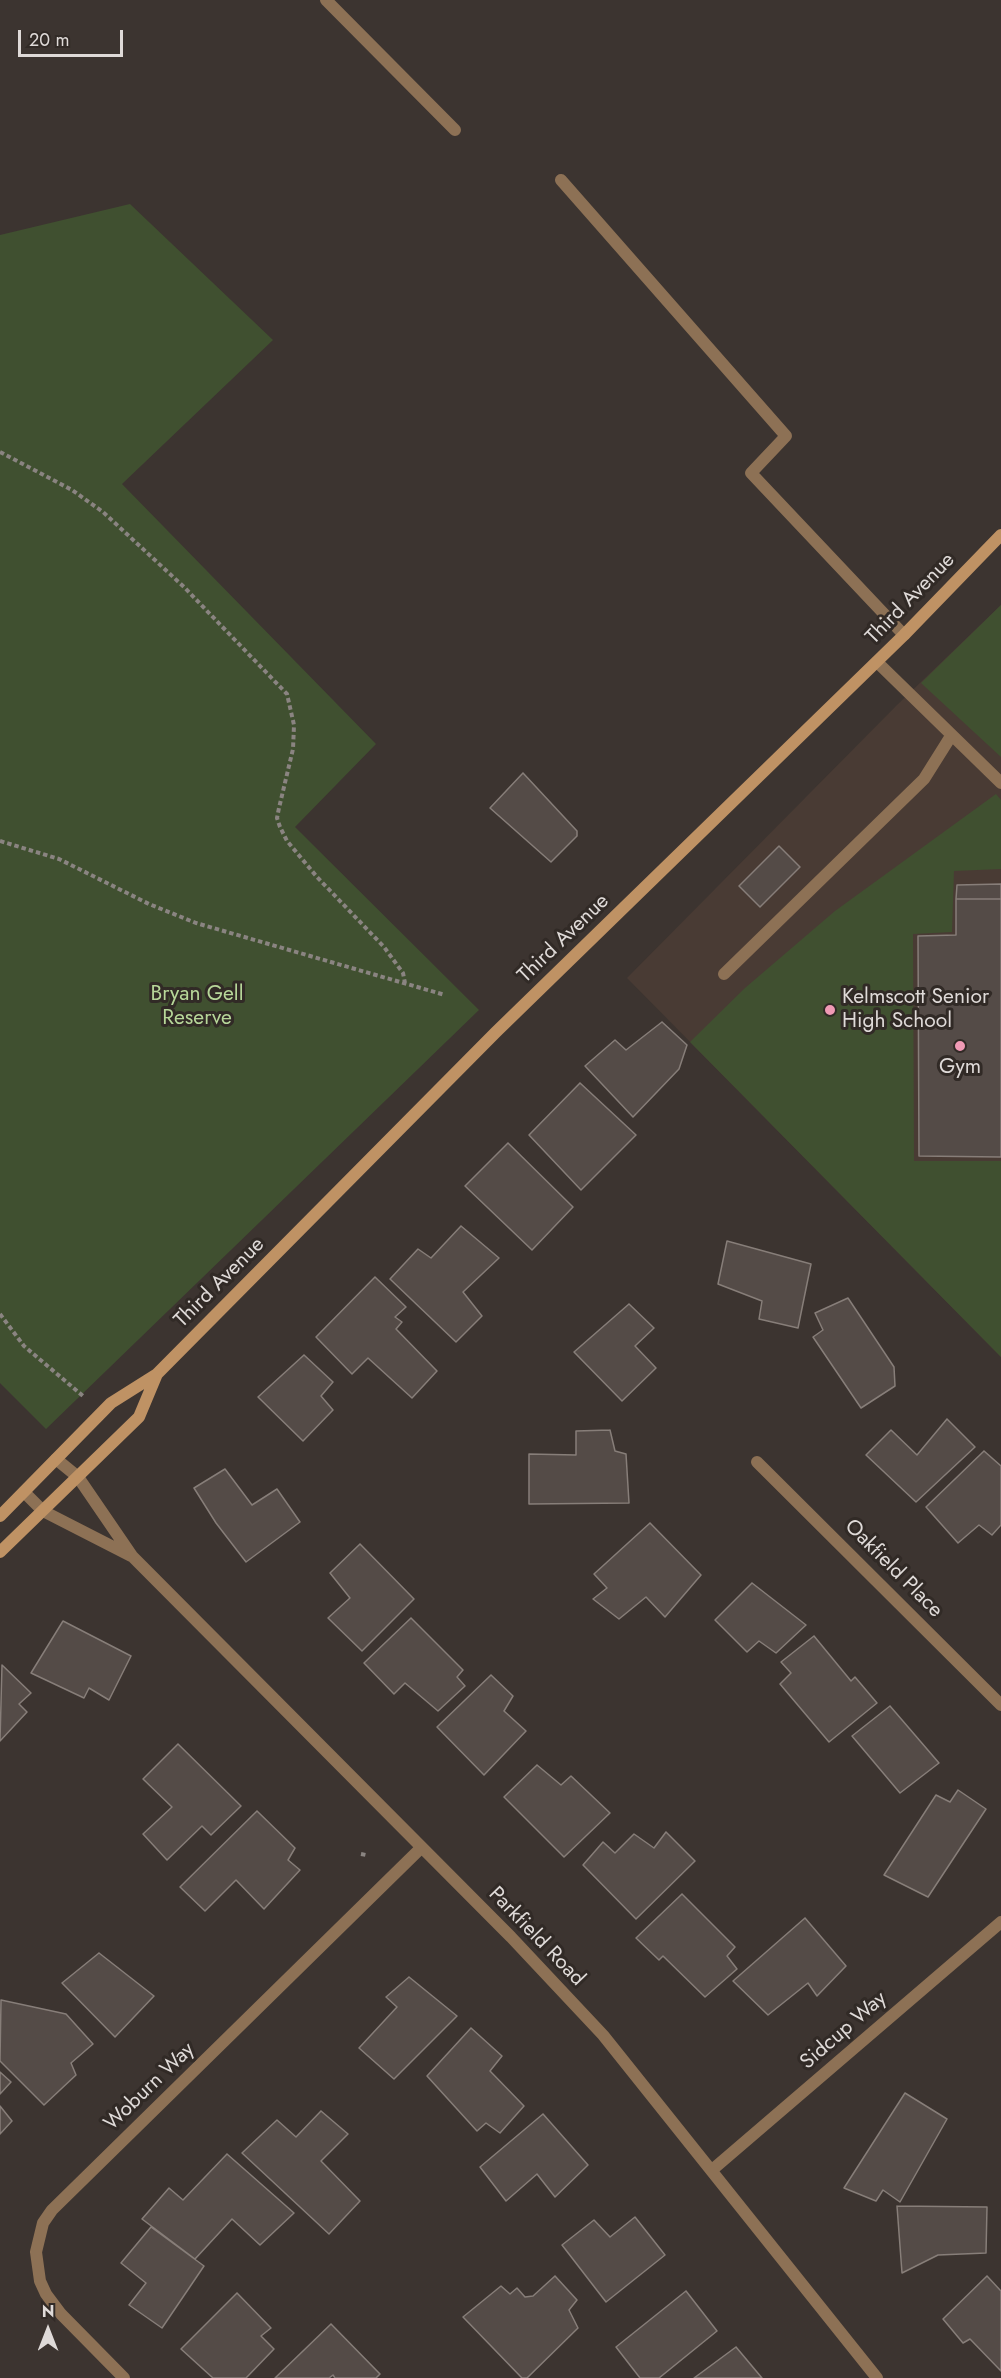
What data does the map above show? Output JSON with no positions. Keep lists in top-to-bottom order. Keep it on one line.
{"streets":{"main road":["Third Avenue"],"street":["Oakfield Place","Parkfield Road","Sidcup Way","Woburn Way"]},"crossings":[["Third Avenue","Parkfield Road"],["Parkfield Road","Sidcup Way"],["Parkfield Road","Woburn Way"]],"parks":["Bryan Gell Reserve"],"places":["Kelmscott Senior High School","Gym"],"scale_bar":"20 m","north":"top"}
